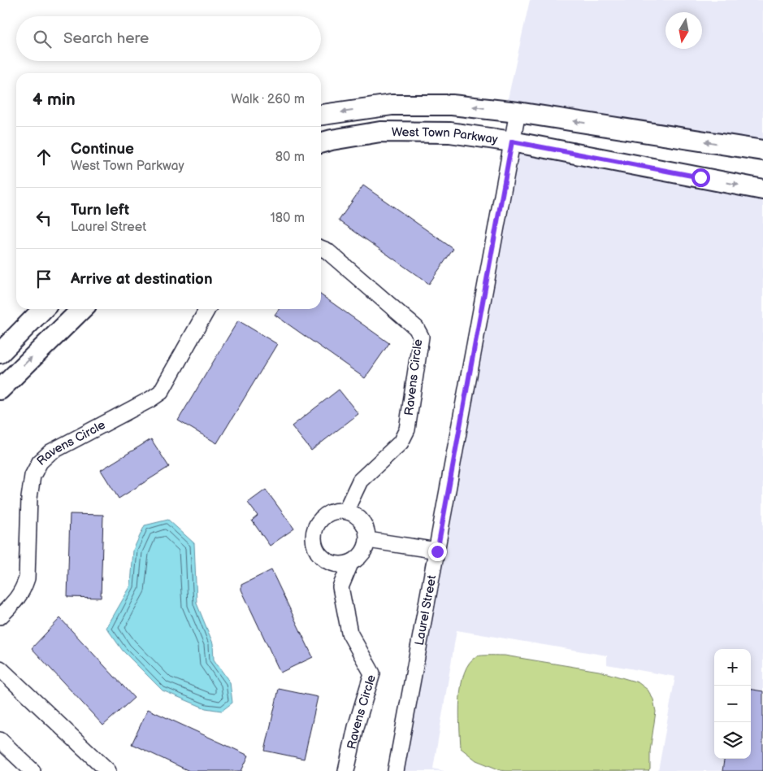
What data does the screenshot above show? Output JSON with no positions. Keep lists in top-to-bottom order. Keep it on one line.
{"streets":{"main road":["West Town Parkway"],"street":["Ravens Circle","Laurel Street"]},"crossings":[["West Town Parkway","Laurel Street"]],"north":"bottom","page":{"search":"Search here","heading":["4 min","Walk · 260 m"],"list":[["Continue","West Town Parkway","80 m"],["Turn left","Laurel Street","180 m"],"Arrive at destination"],"map_buttons":["+","−"]}}
